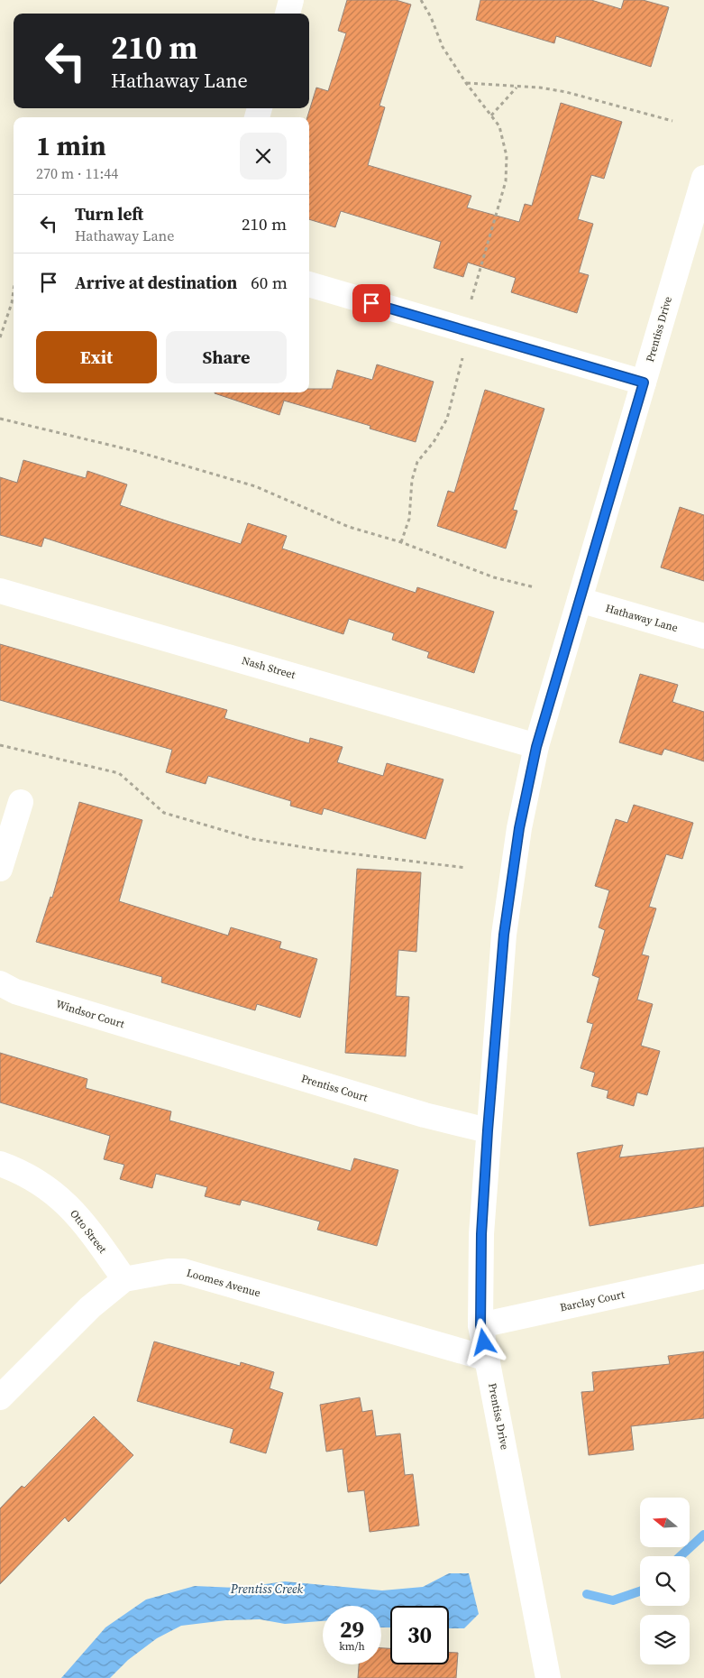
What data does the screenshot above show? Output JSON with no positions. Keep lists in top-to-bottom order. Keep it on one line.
{"streets":{"street":["Prentiss Drive","Hathaway Lane","Nash Street","Windsor Court","Prentiss Court","Otto Street","Loomes Avenue","Barclay Court"]},"crossings":[["Prentiss Drive","Hathaway Lane"],["Prentiss Drive","Nash Street"],["Prentiss Drive","Prentiss Court"],["Prentiss Drive","Loomes Avenue"],["Prentiss Drive","Barclay Court"],["Windsor Court","Prentiss Court"],["Otto Street","Loomes Avenue"]],"water":["Prentiss Creek"],"north":"left","page":{"turn":["210 m","Hathaway Lane"],"heading":["1 min","270 m · 11:44"],"list":[{"name":"Turn left","note":"Hathaway Lane","value":"210 m"},{"name":"Arrive at destination","value":"60 m"}],"buttons":["Exit","Share"],"speed":"29 km/h","limit":"30"}}
